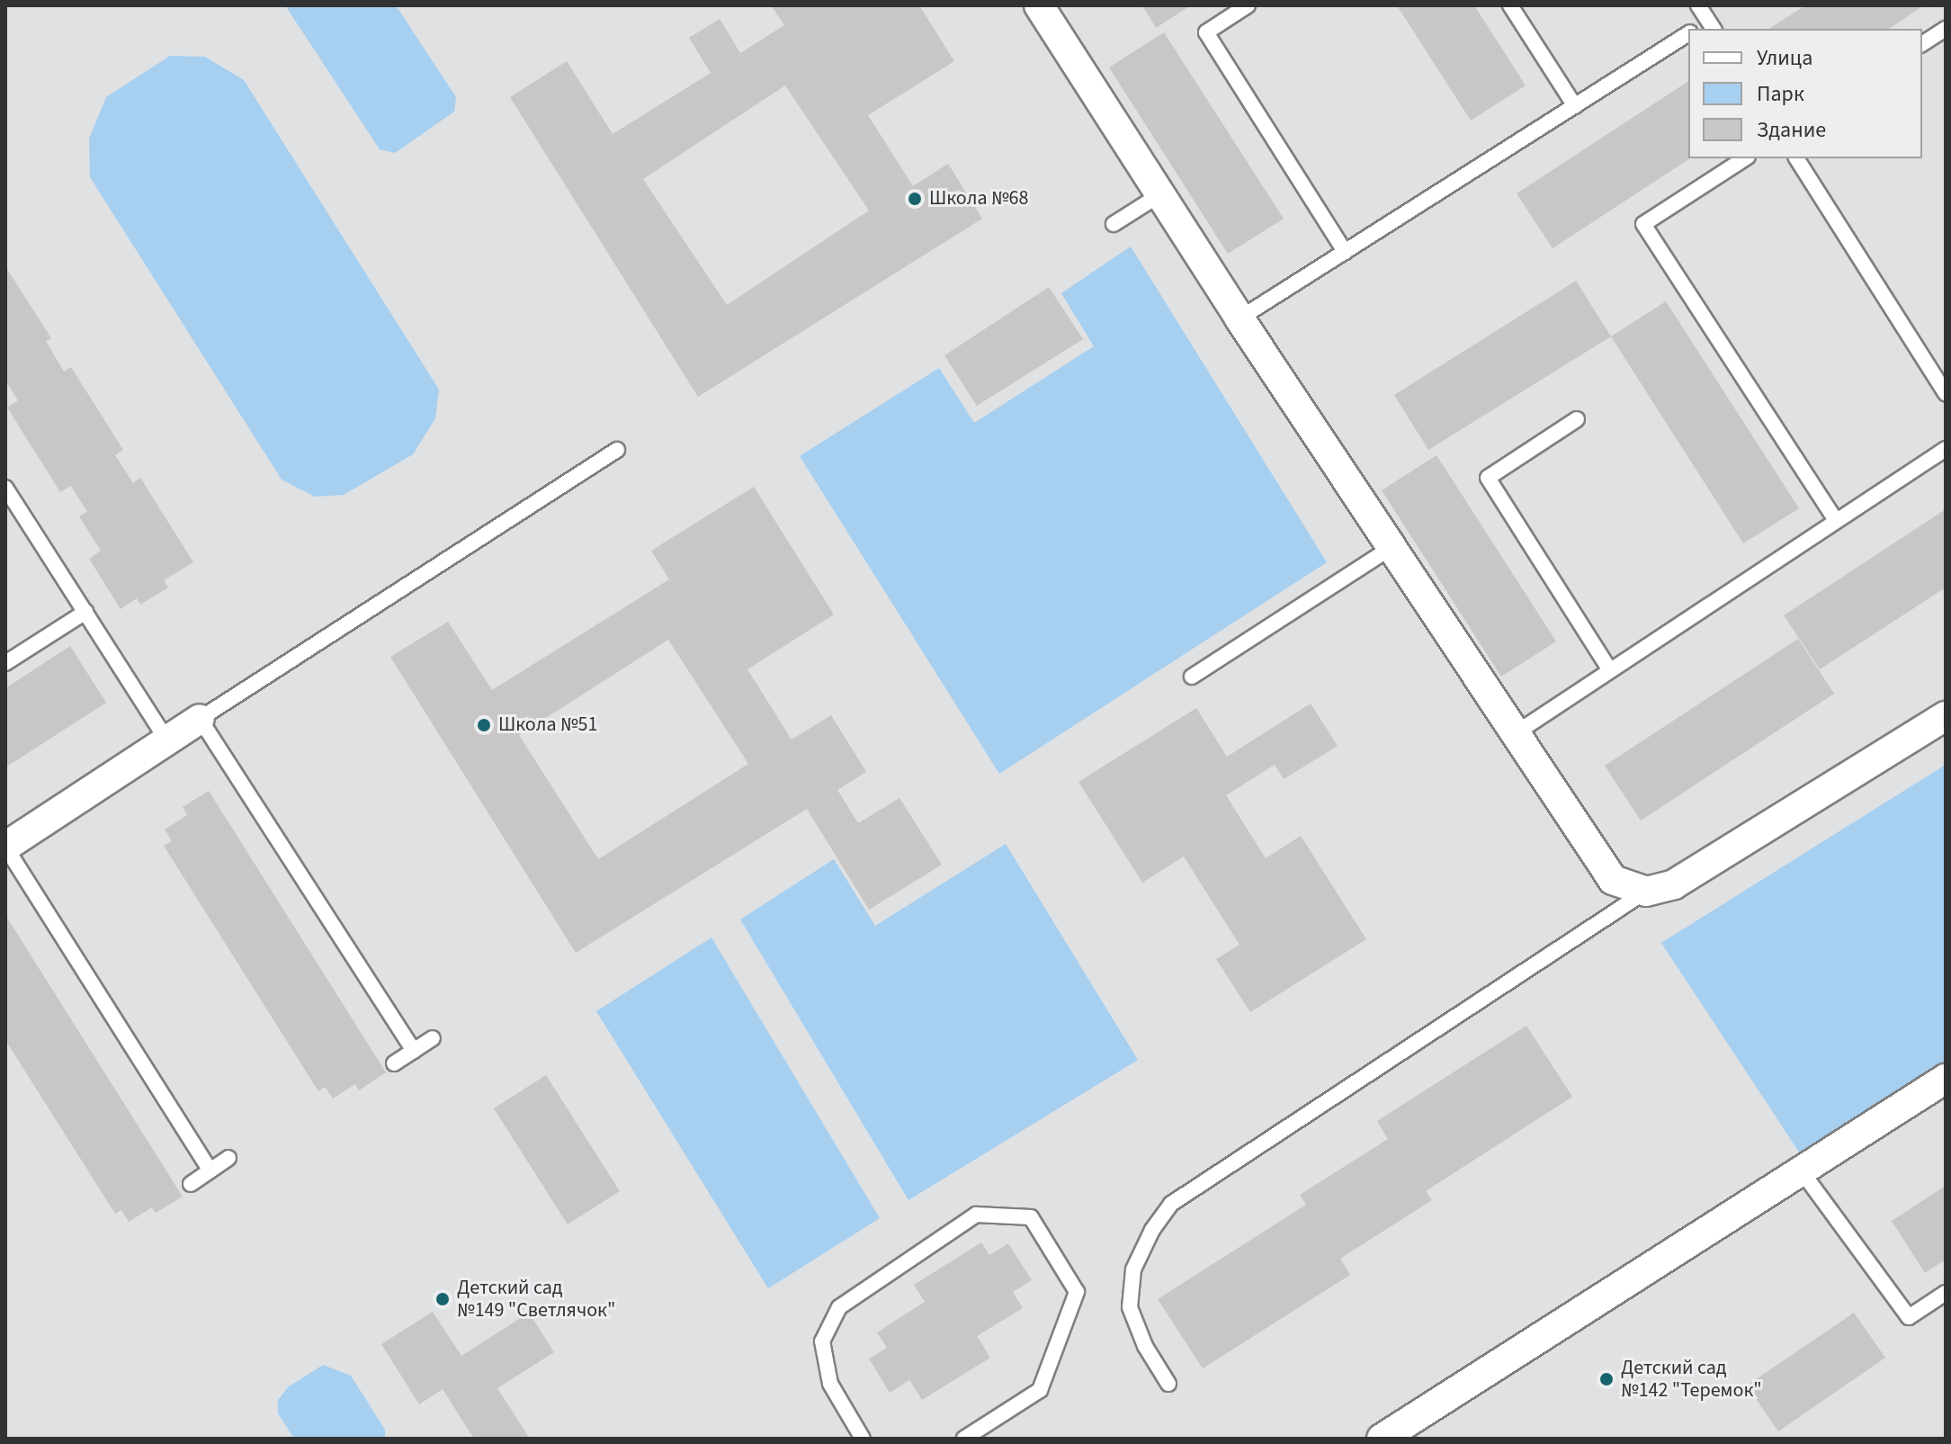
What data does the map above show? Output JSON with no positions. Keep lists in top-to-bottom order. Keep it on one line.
{"places":["Школа №68","Школа №51","Детский сад №149 \"Светлячок\"","Детский сад №142 \"Теремок\""],"legend":["Улица","Парк","Здание"]}
